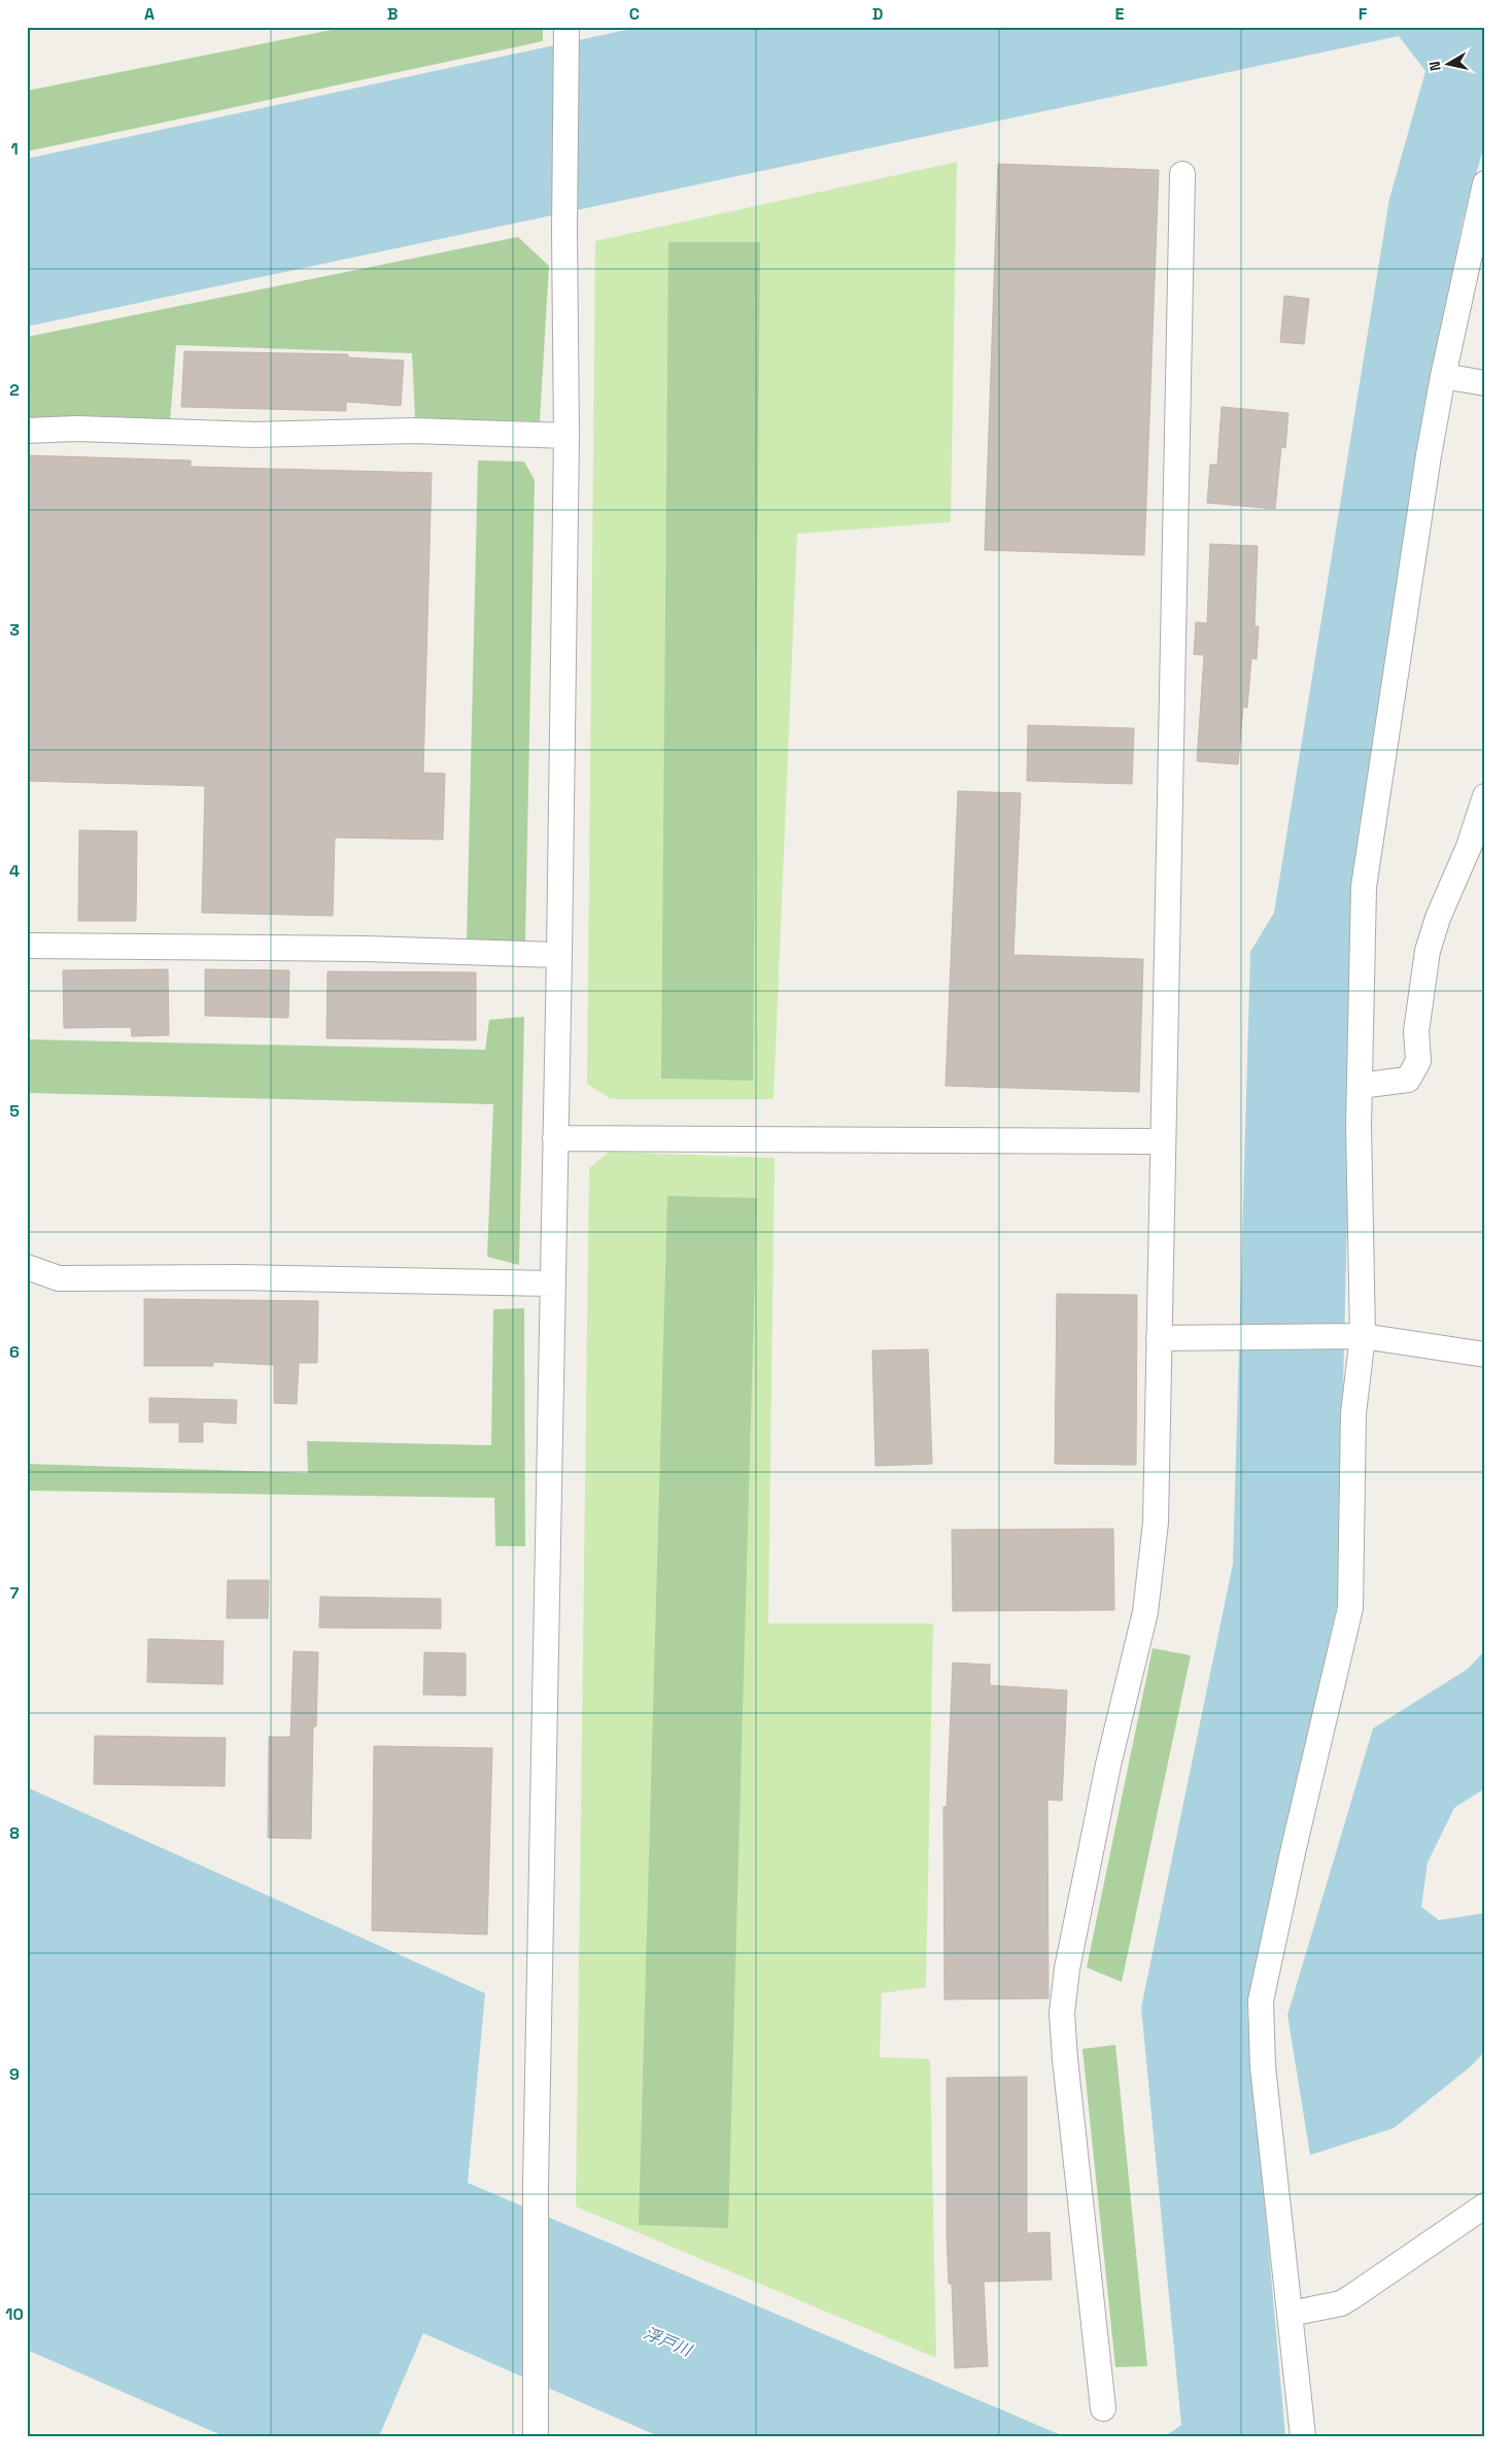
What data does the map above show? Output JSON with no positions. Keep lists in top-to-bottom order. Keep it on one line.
{"water":["浮戸川"],"north":"left","grid":{"columns":["A","B","C","D","E","F"],"rows":["1","2","3","4","5","6","7","8","9","10"]}}
